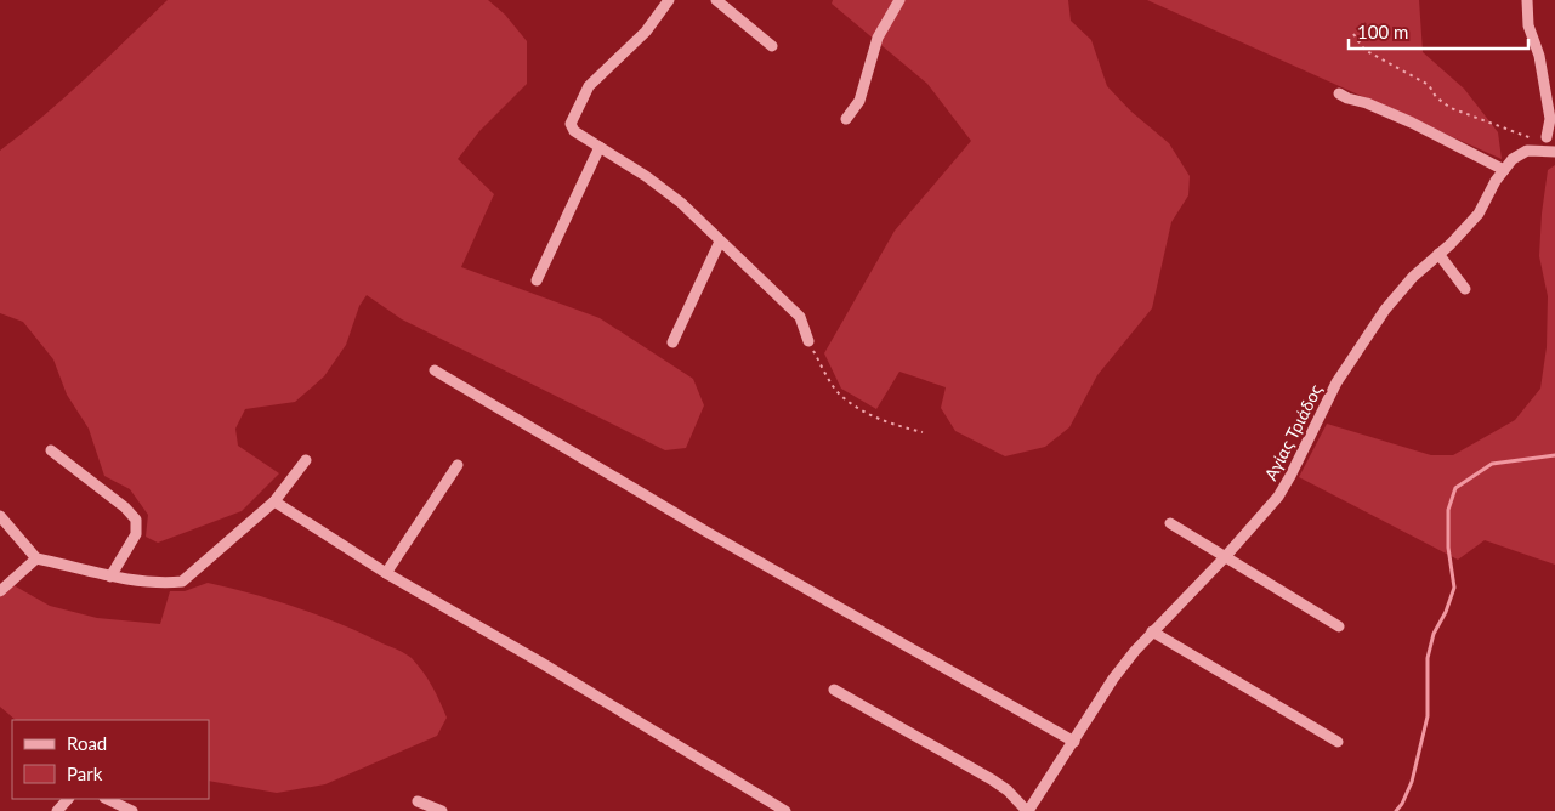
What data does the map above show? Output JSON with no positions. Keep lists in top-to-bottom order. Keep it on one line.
{"streets":{"street":["Αγίας Τριάδος"]},"legend":["Road","Park"],"scale_bar":"100 m"}
